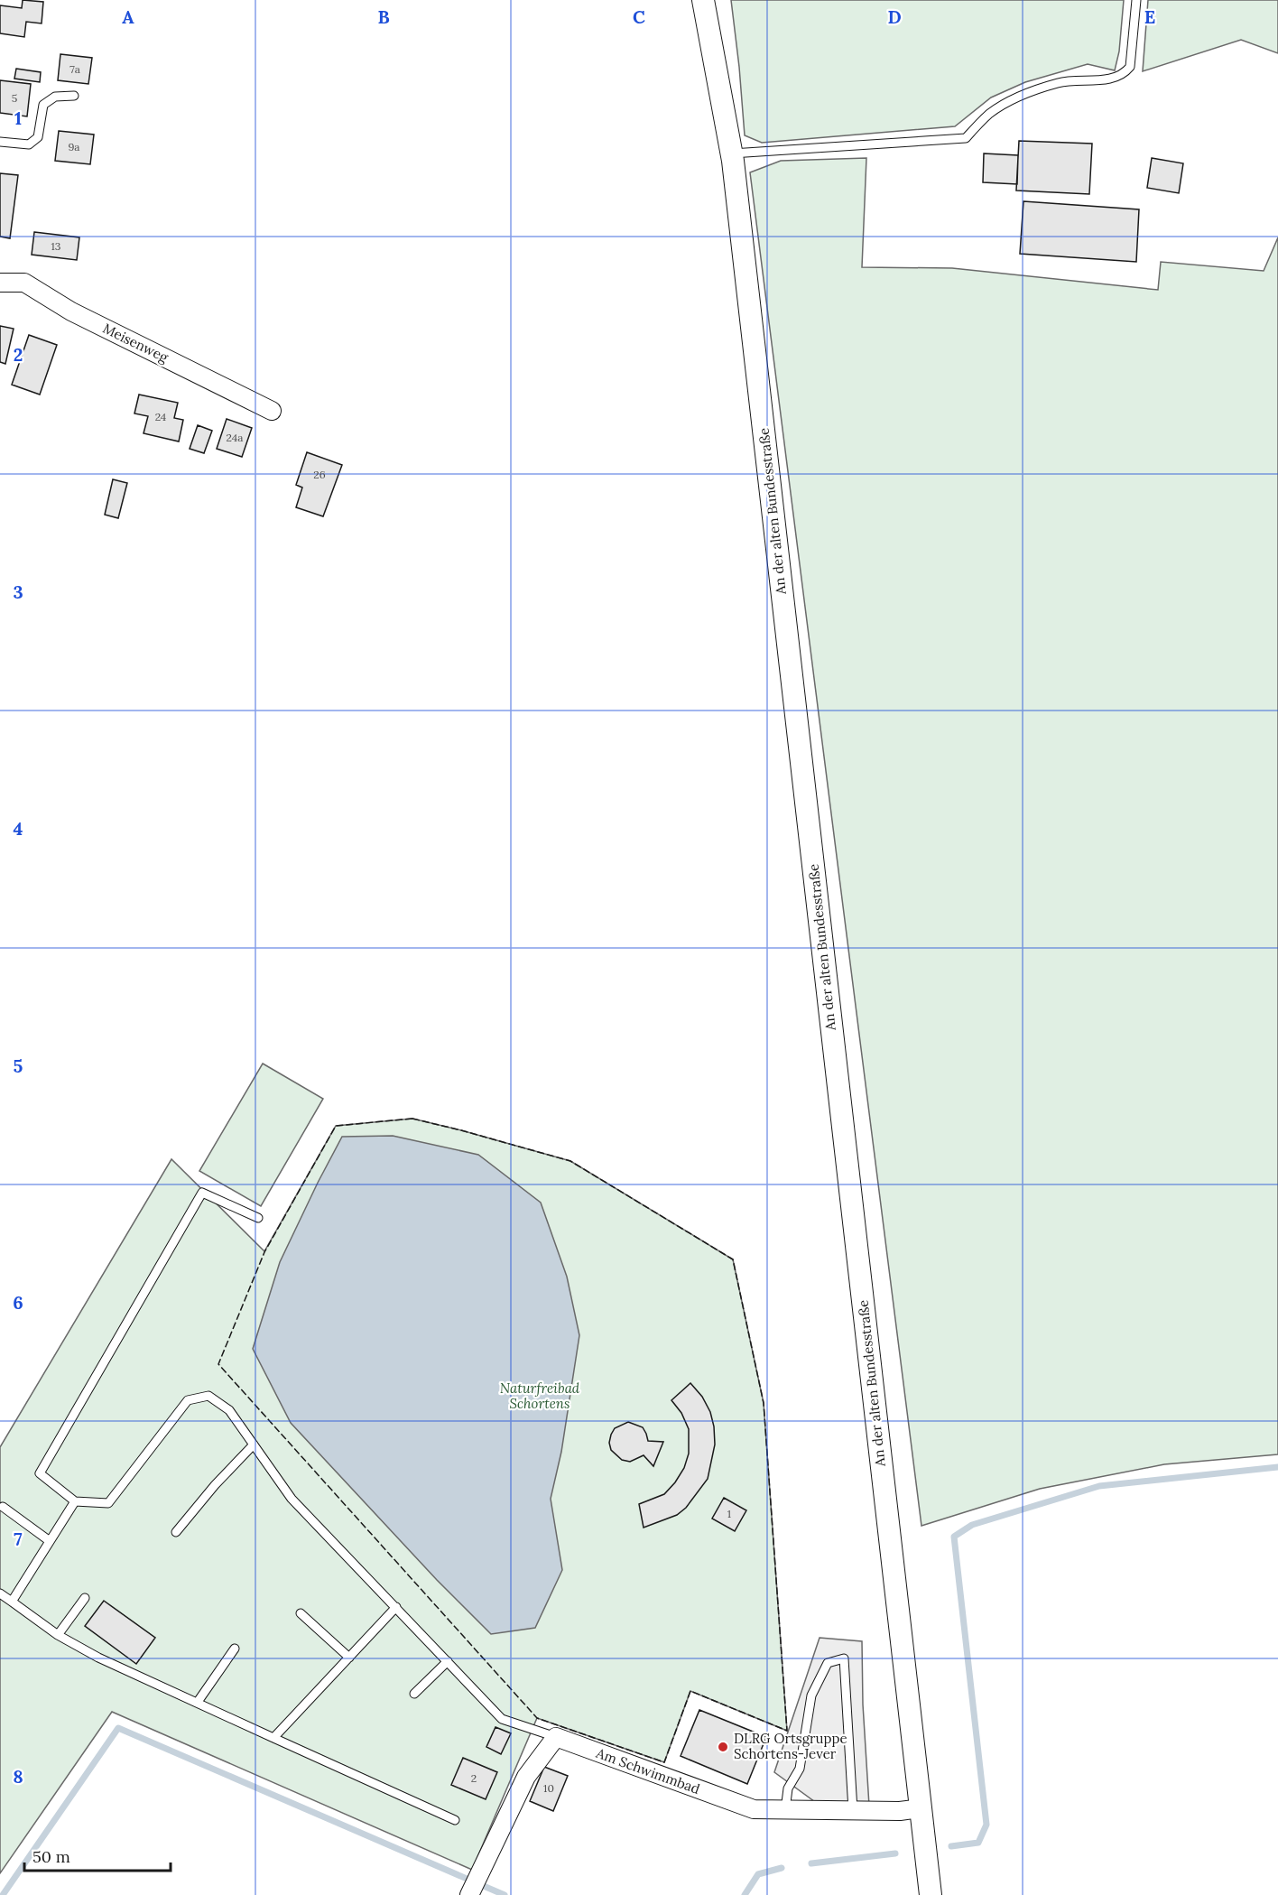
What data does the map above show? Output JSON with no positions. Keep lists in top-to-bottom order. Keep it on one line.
{"streets":{"street":["Meisenweg","An der alten Bundesstraße","Am Schwimmbad"]},"crossings":[["An der alten Bundesstraße","Am Schwimmbad"]],"parks":["Naturfreibad Schortens"],"places":["DLRG Ortsgruppe Schortens-Jever"],"house_numbers":["7a","5","9a","13","24","24a","26","1","2","10"],"scale_bar":"50 m","grid":{"columns":["A","B","C","D","E"],"rows":["1","2","3","4","5","6","7","8"]}}
